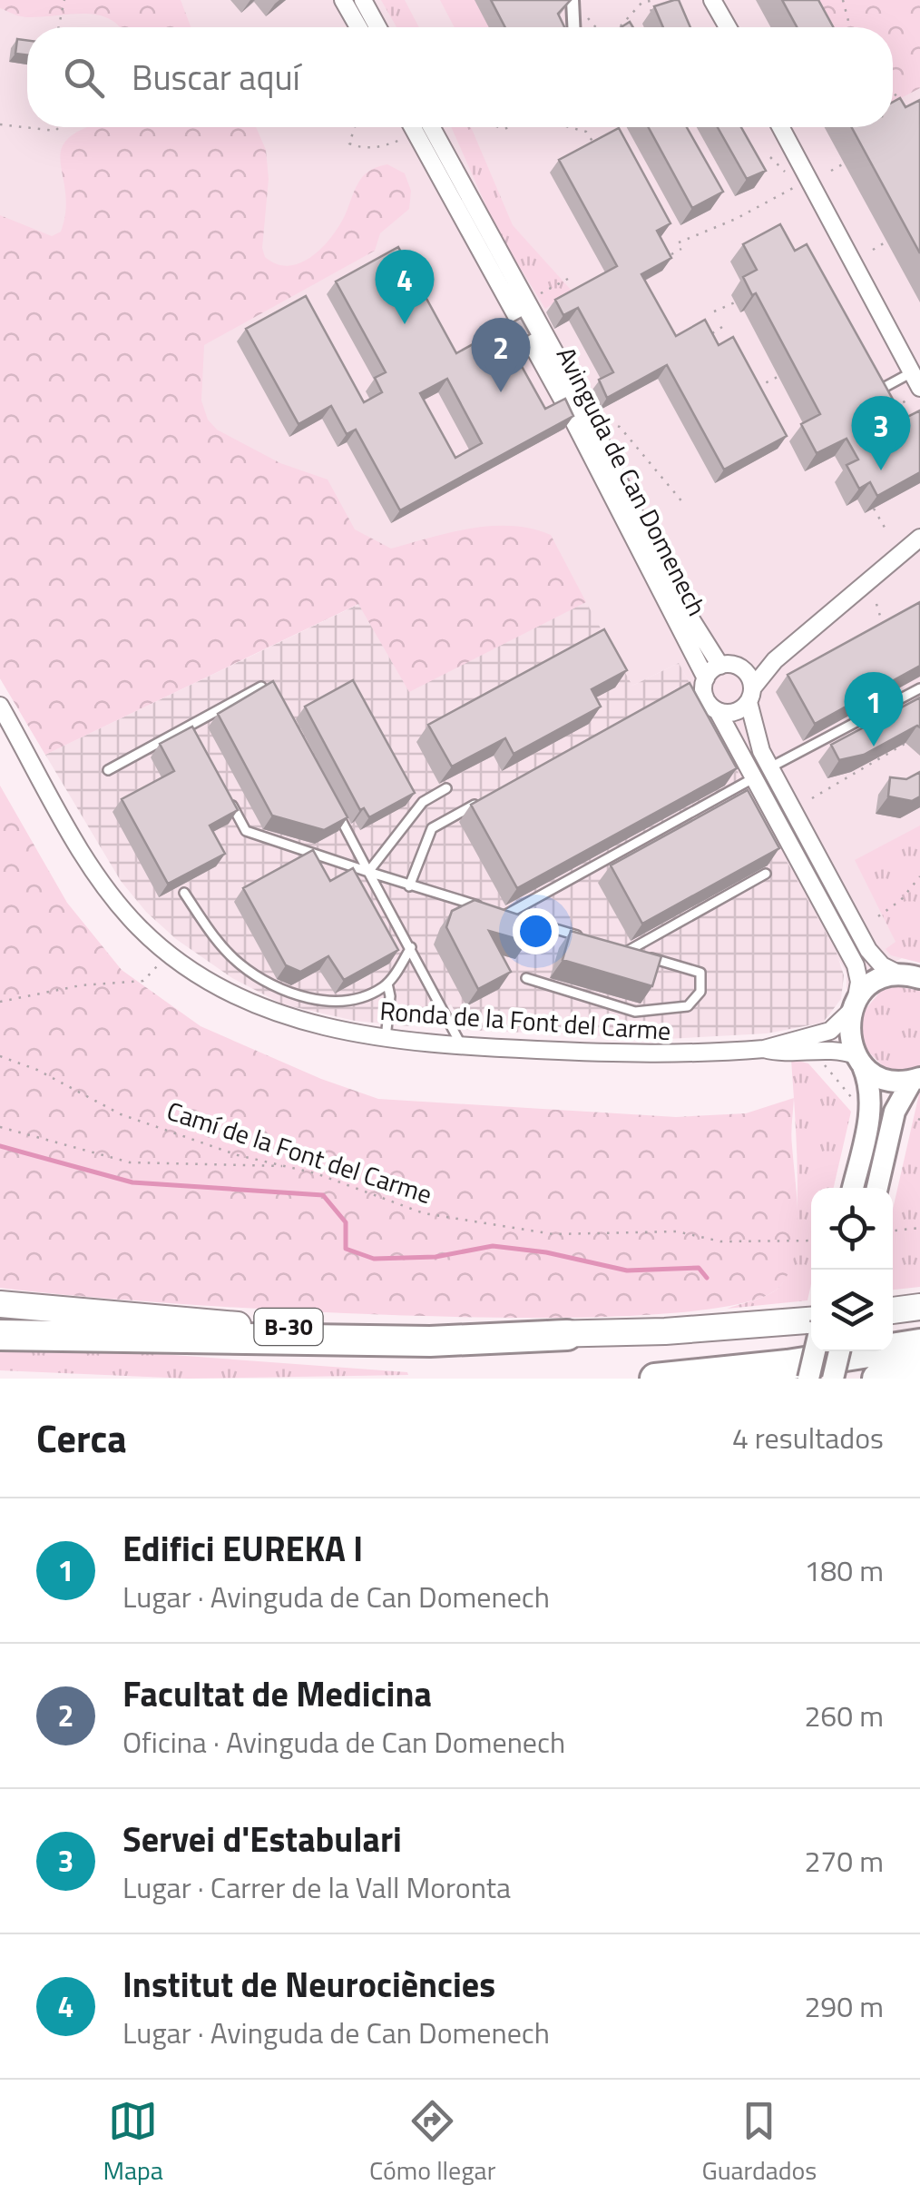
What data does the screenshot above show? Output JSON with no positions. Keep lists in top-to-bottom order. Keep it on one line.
{"streets":{"highway":["B-30"],"street":["Avinguda de Can Domenech","Ronda de la Font del Carme"],"path":["Camí de la Font del Carme"]},"page":{"search":"Buscar aquí","pins":["4","2","3","1"],"heading":["Cerca","4 resultados"],"list":[{"mark":"1","name":"Edifici EUREKA I","note":"Lugar · Avinguda de Can Domenech","value":"180 m"},{"mark":"2","name":"Facultat de Medicina","note":"Oficina · Avinguda de Can Domenech","value":"260 m"},{"mark":"3","name":"Servei d'Estabulari","note":"Lugar · Carrer de la Vall Moronta","value":"270 m"},{"mark":"4","name":"Institut de Neurociències","note":"Lugar · Avinguda de Can Domenech","value":"290 m"}],"nav":["Mapa","Cómo llegar","Guardados"]}}
